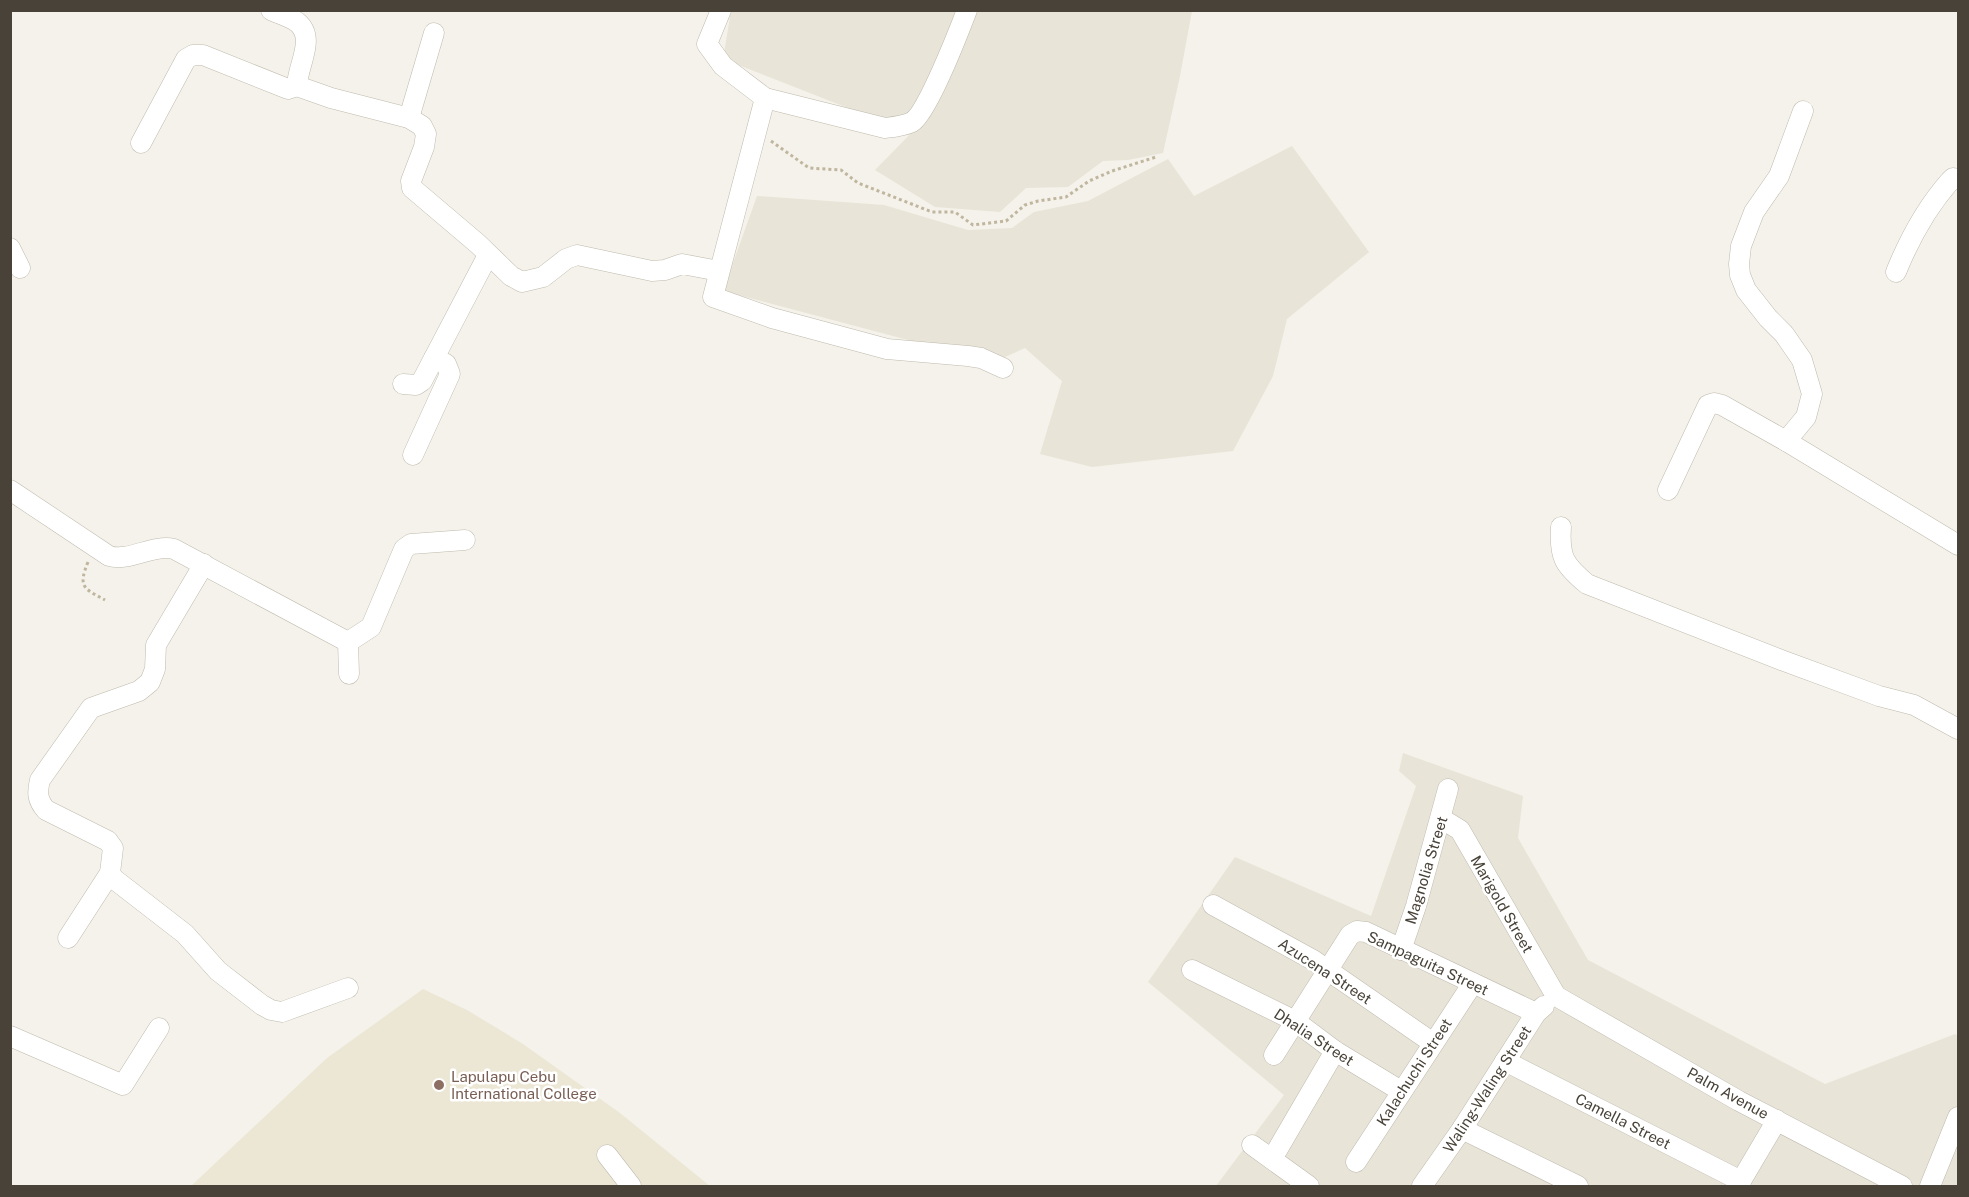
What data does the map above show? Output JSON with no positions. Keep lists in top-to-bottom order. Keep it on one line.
{"streets":{"street":["Magnolia Street","Marigold Street","Sampaguita Street","Azucena Street","Dhalia Street","Kalachuchi Street","Waling-Waling Street","Palm Avenue","Camella Street"]},"crossings":[["Magnolia Street","Marigold Street"],["Magnolia Street","Sampaguita Street"],["Marigold Street","Waling-Waling Street"],["Marigold Street","Palm Avenue"],["Sampaguita Street","Azucena Street"],["Sampaguita Street","Dhalia Street"],["Sampaguita Street","Kalachuchi Street"],["Sampaguita Street","Waling-Waling Street"],["Azucena Street","Kalachuchi Street"],["Dhalia Street","Kalachuchi Street"],["Waling-Waling Street","Palm Avenue"],["Waling-Waling Street","Camella Street"]],"places":["Lapulapu Cebu International College"]}
